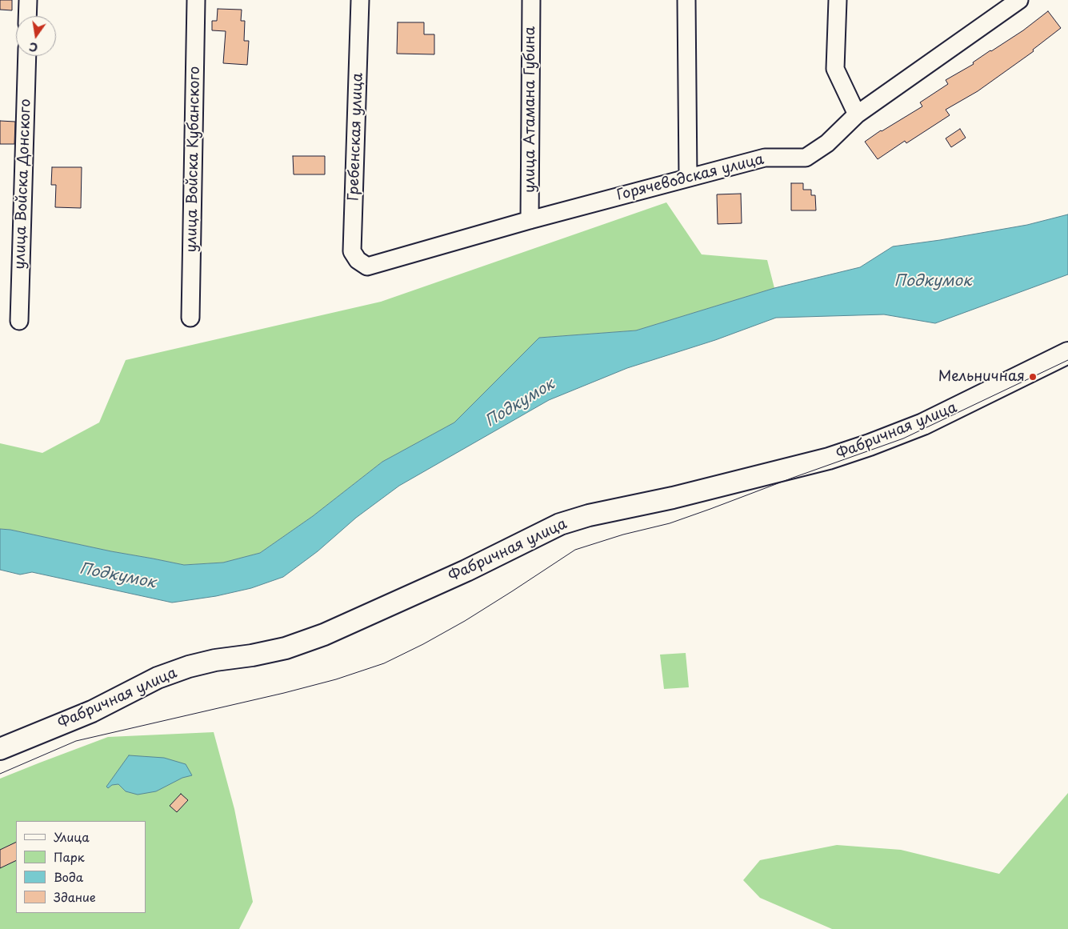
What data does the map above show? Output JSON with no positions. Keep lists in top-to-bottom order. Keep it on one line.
{"streets":{"main road":["Фабричная улица"],"street":["улица Атамана Губина","Гребенская улица","улица Войска Кубанского","Горячеводская улица","улица Войска Донского"]},"crossings":[["улица Атамана Губина","Горячеводская улица"],["Гребенская улица","Горячеводская улица"]],"water":["Подкумок"],"places":["Мельничная"],"legend":["Улица","Парк","Вода","Здание"],"north":"bottom"}
